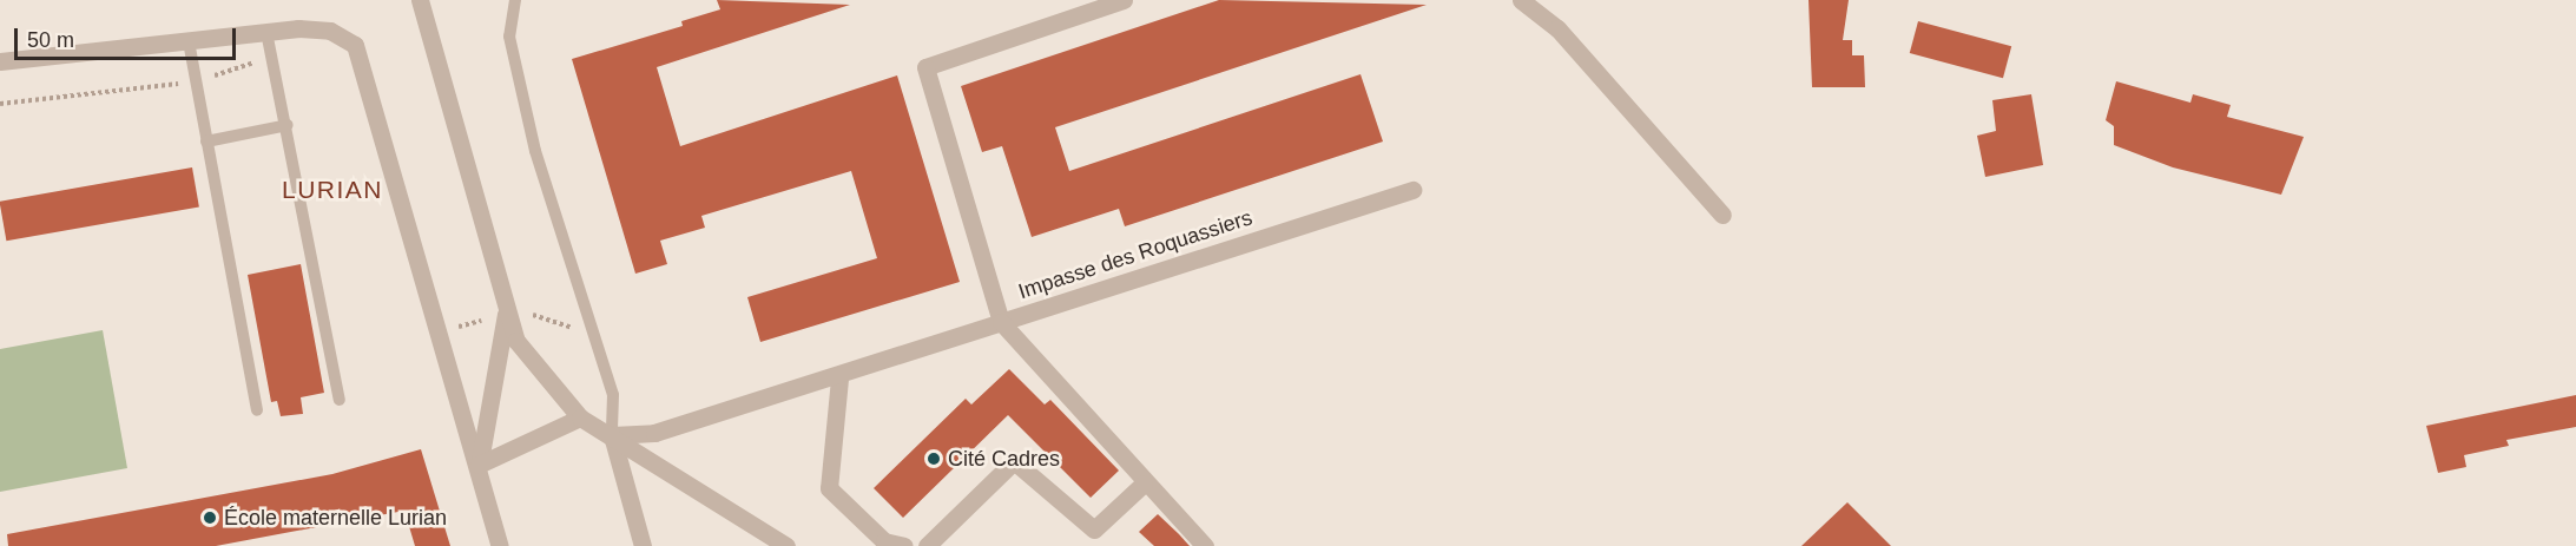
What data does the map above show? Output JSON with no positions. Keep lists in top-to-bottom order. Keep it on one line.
{"streets":{"street":["Impasse des Roquassiers"]},"districts":["LURIAN"],"places":["Cité Cadres","École maternelle Lurian"],"scale_bar":"50 m"}
